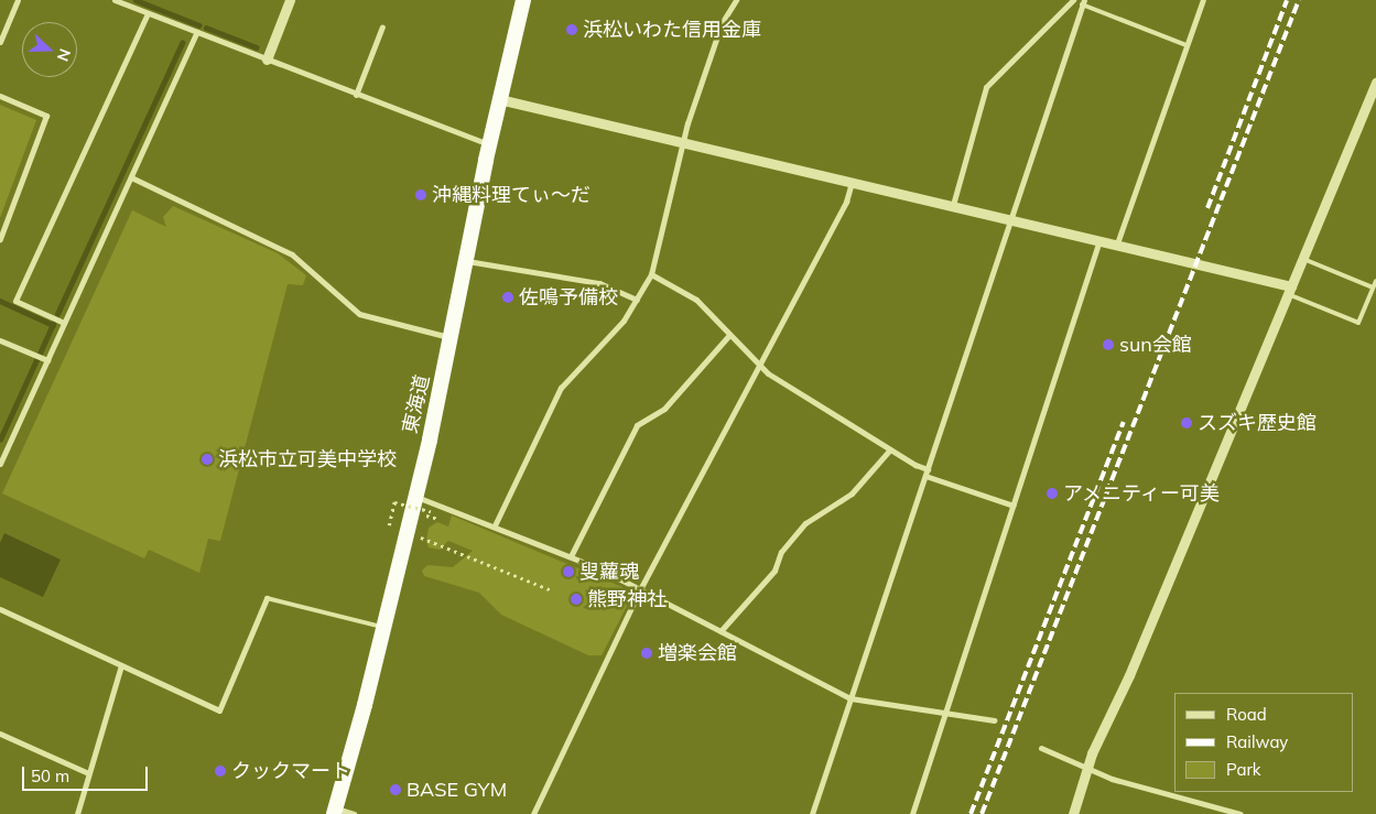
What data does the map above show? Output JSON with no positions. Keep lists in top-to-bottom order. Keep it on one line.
{"streets":{"highway":["東海道"]},"places":["浜松いわた信用金庫","沖縄料理てぃ〜だ","佐鳴予備校","sun会館","スズキ歴史館","浜松市立可美中学校","アメニティー可美","叟蘿魂","熊野神社","増楽会館","クックマート","BASE GYM"],"legend":["Road","Railway","Park"],"scale_bar":"50 m","north":"right"}
